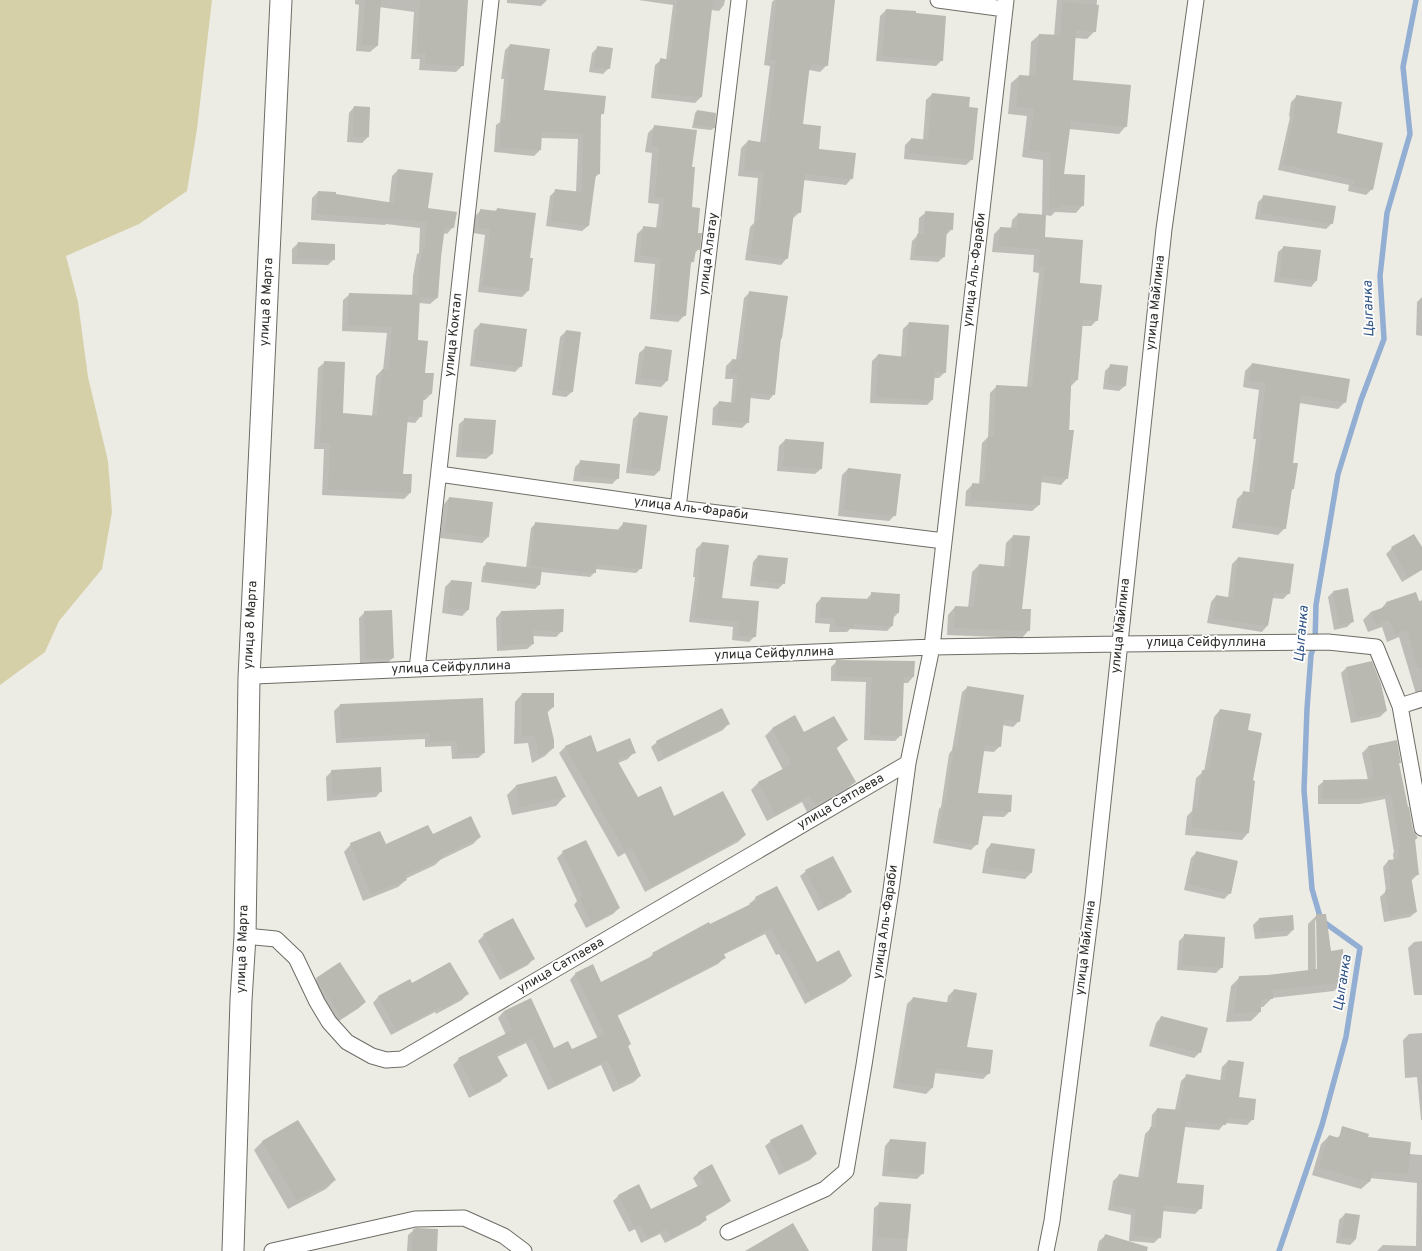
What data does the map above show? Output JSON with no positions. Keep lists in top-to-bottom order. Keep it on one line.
{"streets":{"street":["улица Алатау","улица Аль-Фараби","улица 8 Марта","улица Майлина","улица Коктал","улица Сейфуллина","улица Сатпаева"]},"crossings":[["улица Алатау","улица Аль-Фараби"],["улица Аль-Фараби","улица Коктал"],["улица Аль-Фараби","улица Сейфуллина"],["улица Аль-Фараби","улица Сатпаева"],["улица 8 Марта","улица Сейфуллина"],["улица 8 Марта","улица Сатпаева"],["улица Майлина","улица Сейфуллина"],["улица Коктал","улица Сейфуллина"]],"water":["Цыганка"]}
